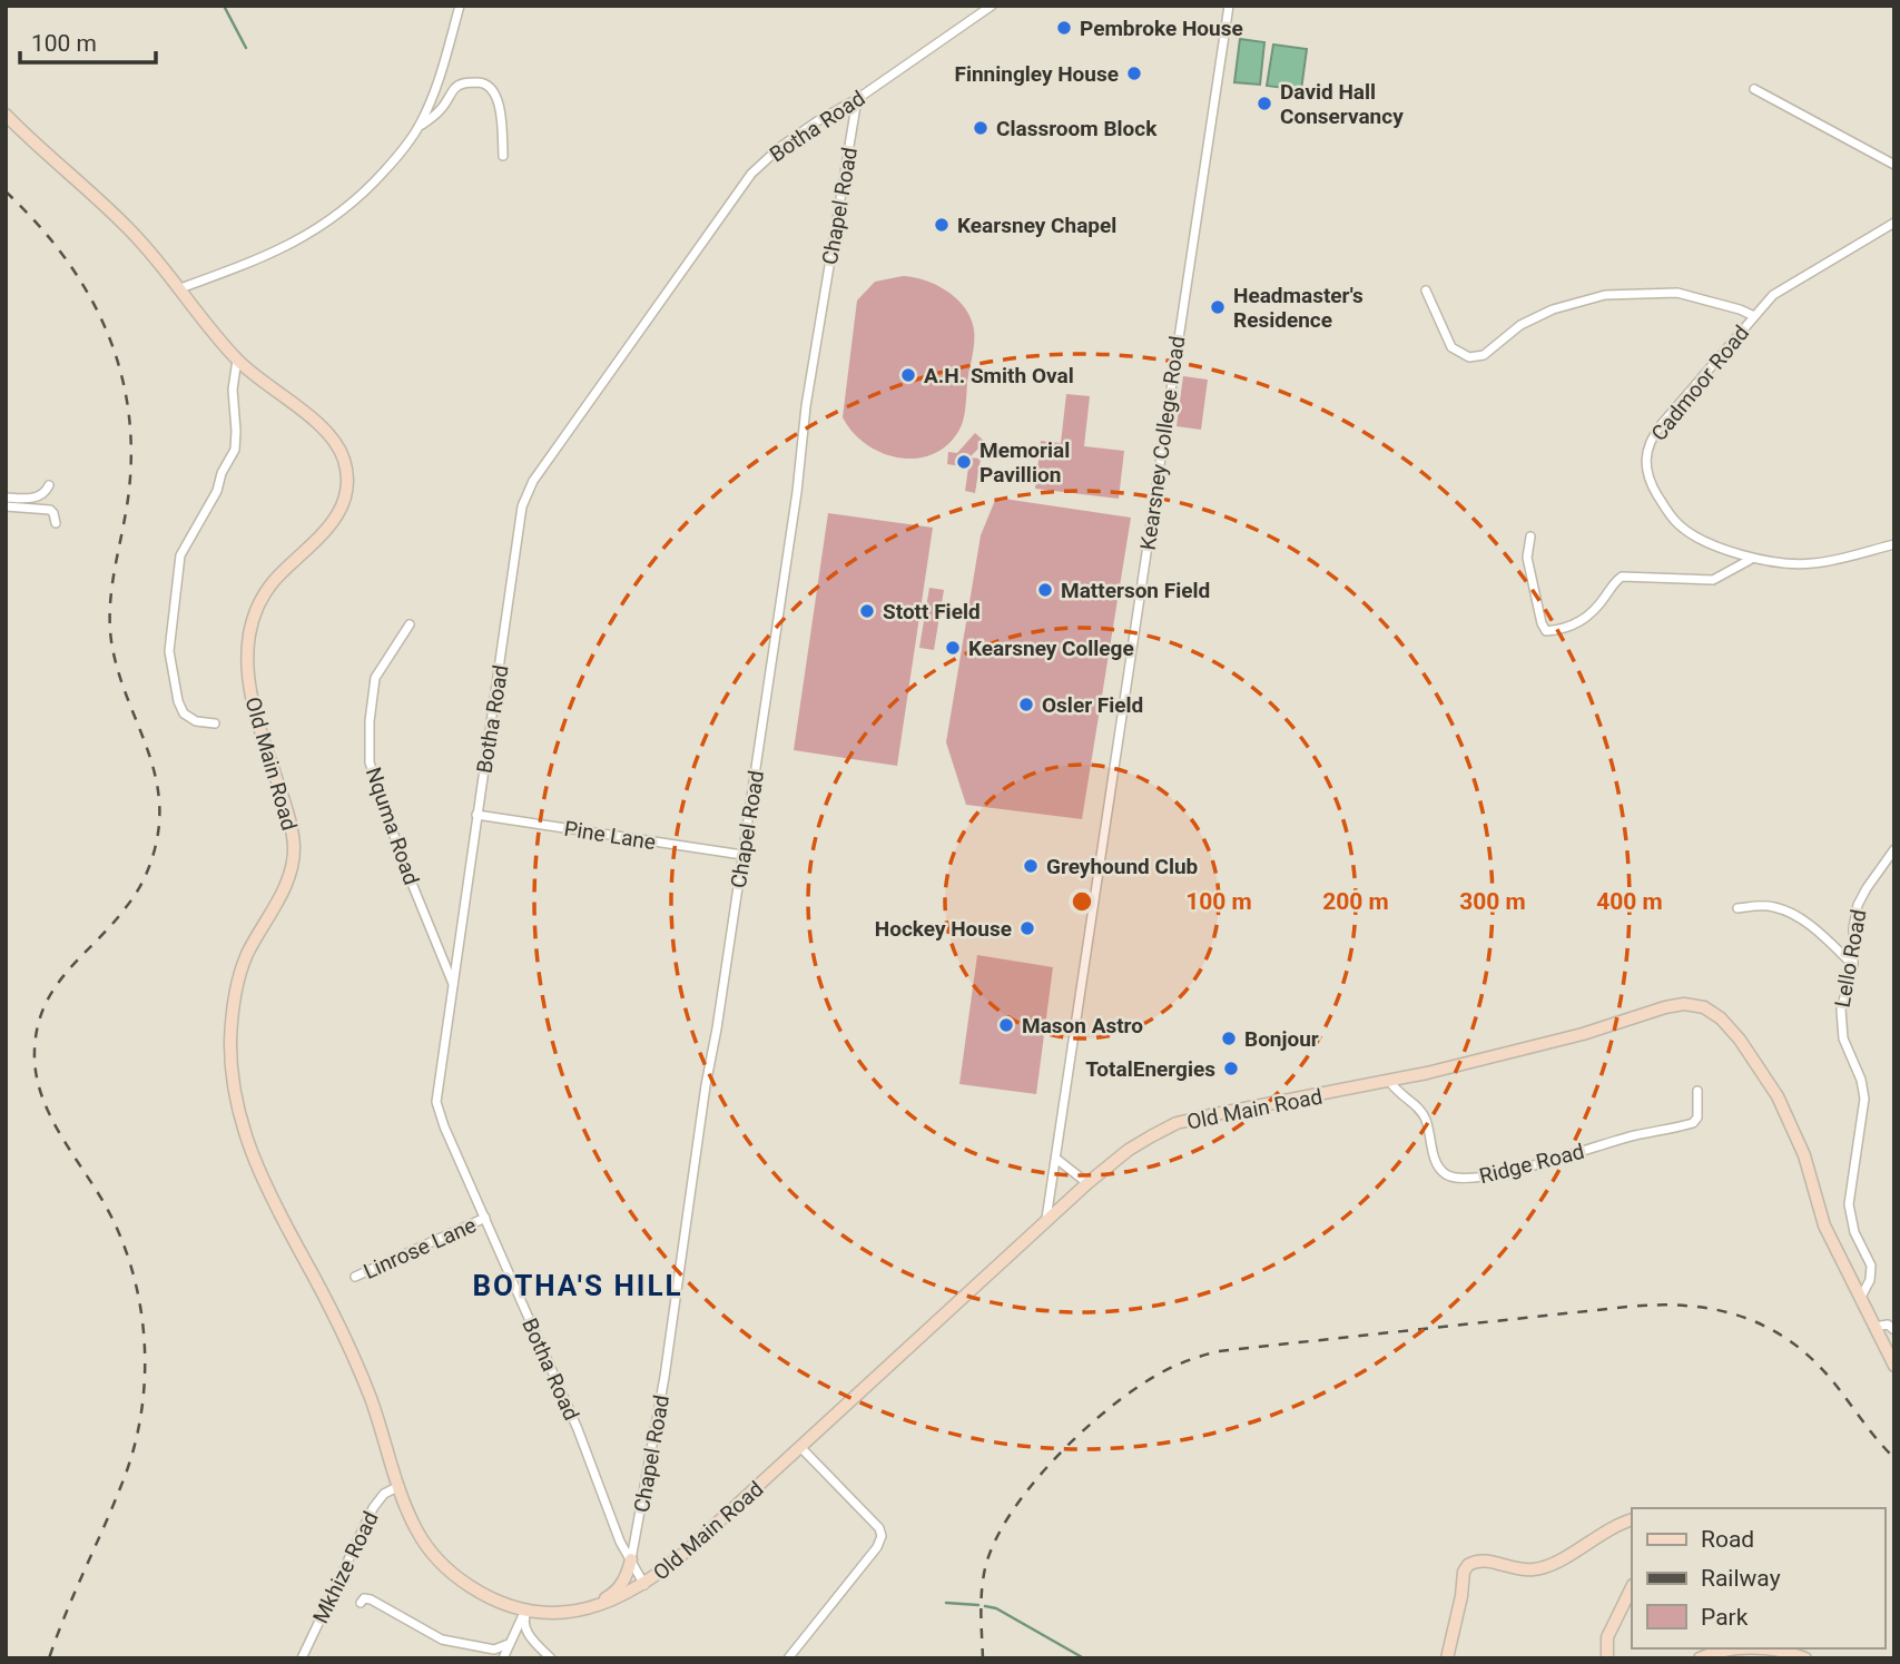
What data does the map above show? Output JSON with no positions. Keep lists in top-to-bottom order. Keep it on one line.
{"streets":{"main road":["Old Main Road"],"street":["Botha Road","Chapel Road","Cadmoor Road","Kearsney College Road","Nquma Road","Pine Lane","Lello Road","Ridge Road","Linrose Lane","Mkhize Road"]},"crossings":[["Botha Road","Chapel Road"],["Botha Road","Old Main Road"],["Botha Road","Nquma Road"],["Botha Road","Pine Lane"],["Botha Road","Linrose Lane"],["Chapel Road","Pine Lane"],["Kearsney College Road","Old Main Road"],["Old Main Road","Lello Road"],["Old Main Road","Ridge Road"],["Old Main Road","Mkhize Road"]],"districts":["BOTHA'S HILL"],"places":["Pembroke House","Finningley House","David Hall Conservancy","Classroom Block","Kearsney Chapel","Headmaster's Residence","A.H. Smith Oval","Memorial Pavillion","Matterson Field","Stott Field","Kearsney College","Osler Field","Greyhound Club","Hockey House","Mason Astro","Bonjour","TotalEnergies"],"legend":["Road","Railway","Park"],"scale_bar":"100 m","rings":["100 m","200 m","300 m","400 m"]}
